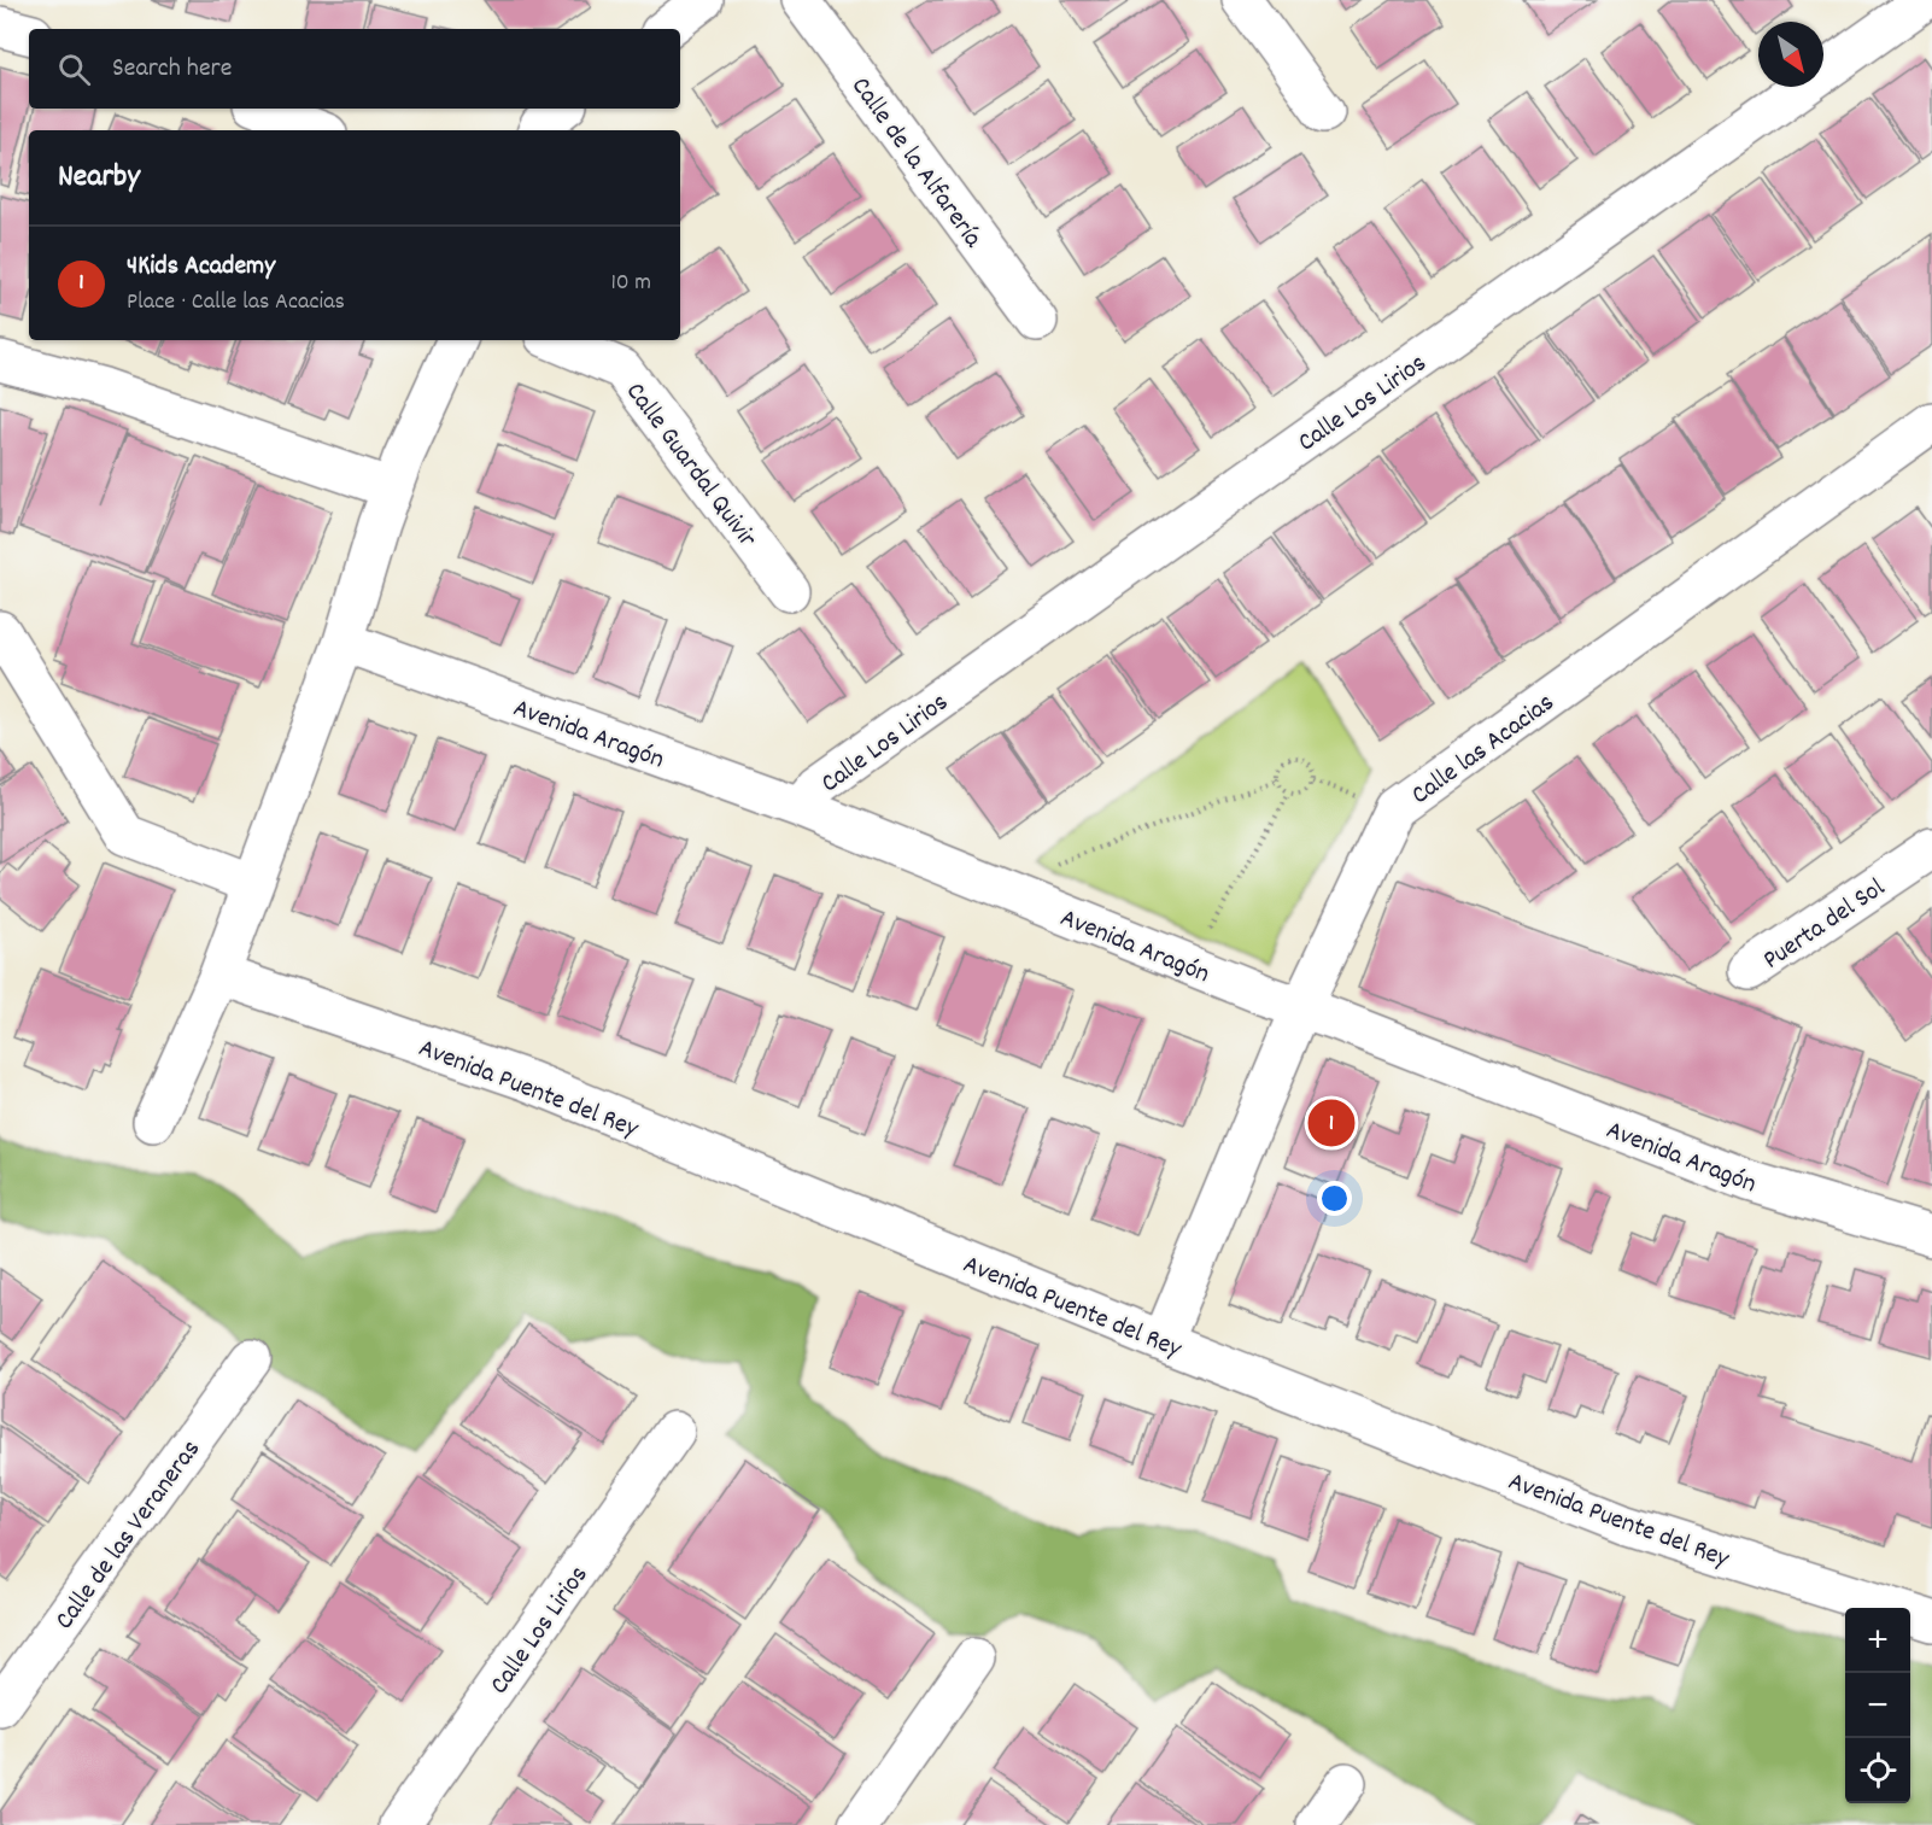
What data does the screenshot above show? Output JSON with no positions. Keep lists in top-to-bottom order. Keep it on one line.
{"streets":{"street":["Calle de la Alfarería","Calle Los Lirios","Calle Guardal Quivir","Avenida Aragón","Calle las Acacias","Puerta del Sol","Avenida Puente del Rey","Calle de las Veraneras"]},"crossings":[["Calle Los Lirios","Avenida Aragón"],["Avenida Aragón","Calle las Acacias"],["Calle las Acacias","Avenida Puente del Rey"]],"north":"bottom right","page":{"search":"Search here","heading":"Nearby","list":[{"mark":"1","name":"4Kids Academy","note":"Place · Calle las Acacias","value":"10 m"}],"pins":"1","map_buttons":["+","−"]}}
